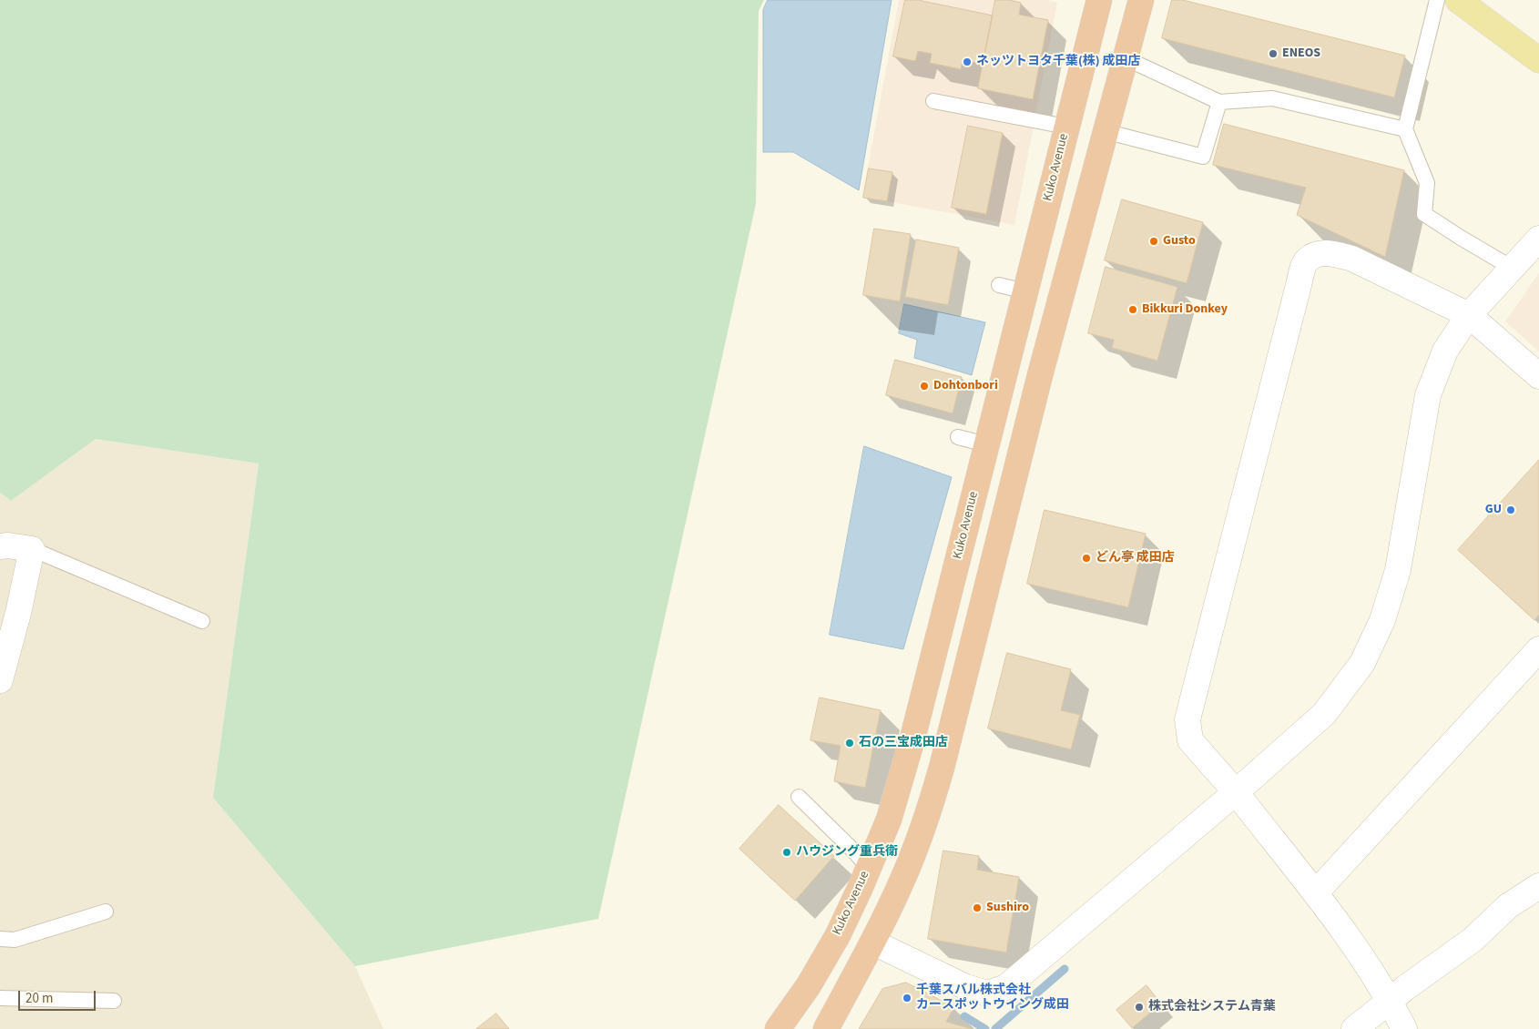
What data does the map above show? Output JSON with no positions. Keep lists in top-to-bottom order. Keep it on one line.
{"streets":{"highway":["Kuko Avenue"]},"places":["ENEOS","ネッツトヨタ千葉(株) 成田店","Gusto","Bikkuri Donkey","Dohtonbori","GU","どん亭 成田店","石の三宝成田店","ハウジング重兵衛","Sushiro","千葉スバル株式会社 カースポットウイング成田","株式会社システム青葉"],"scale_bar":"20 m"}
